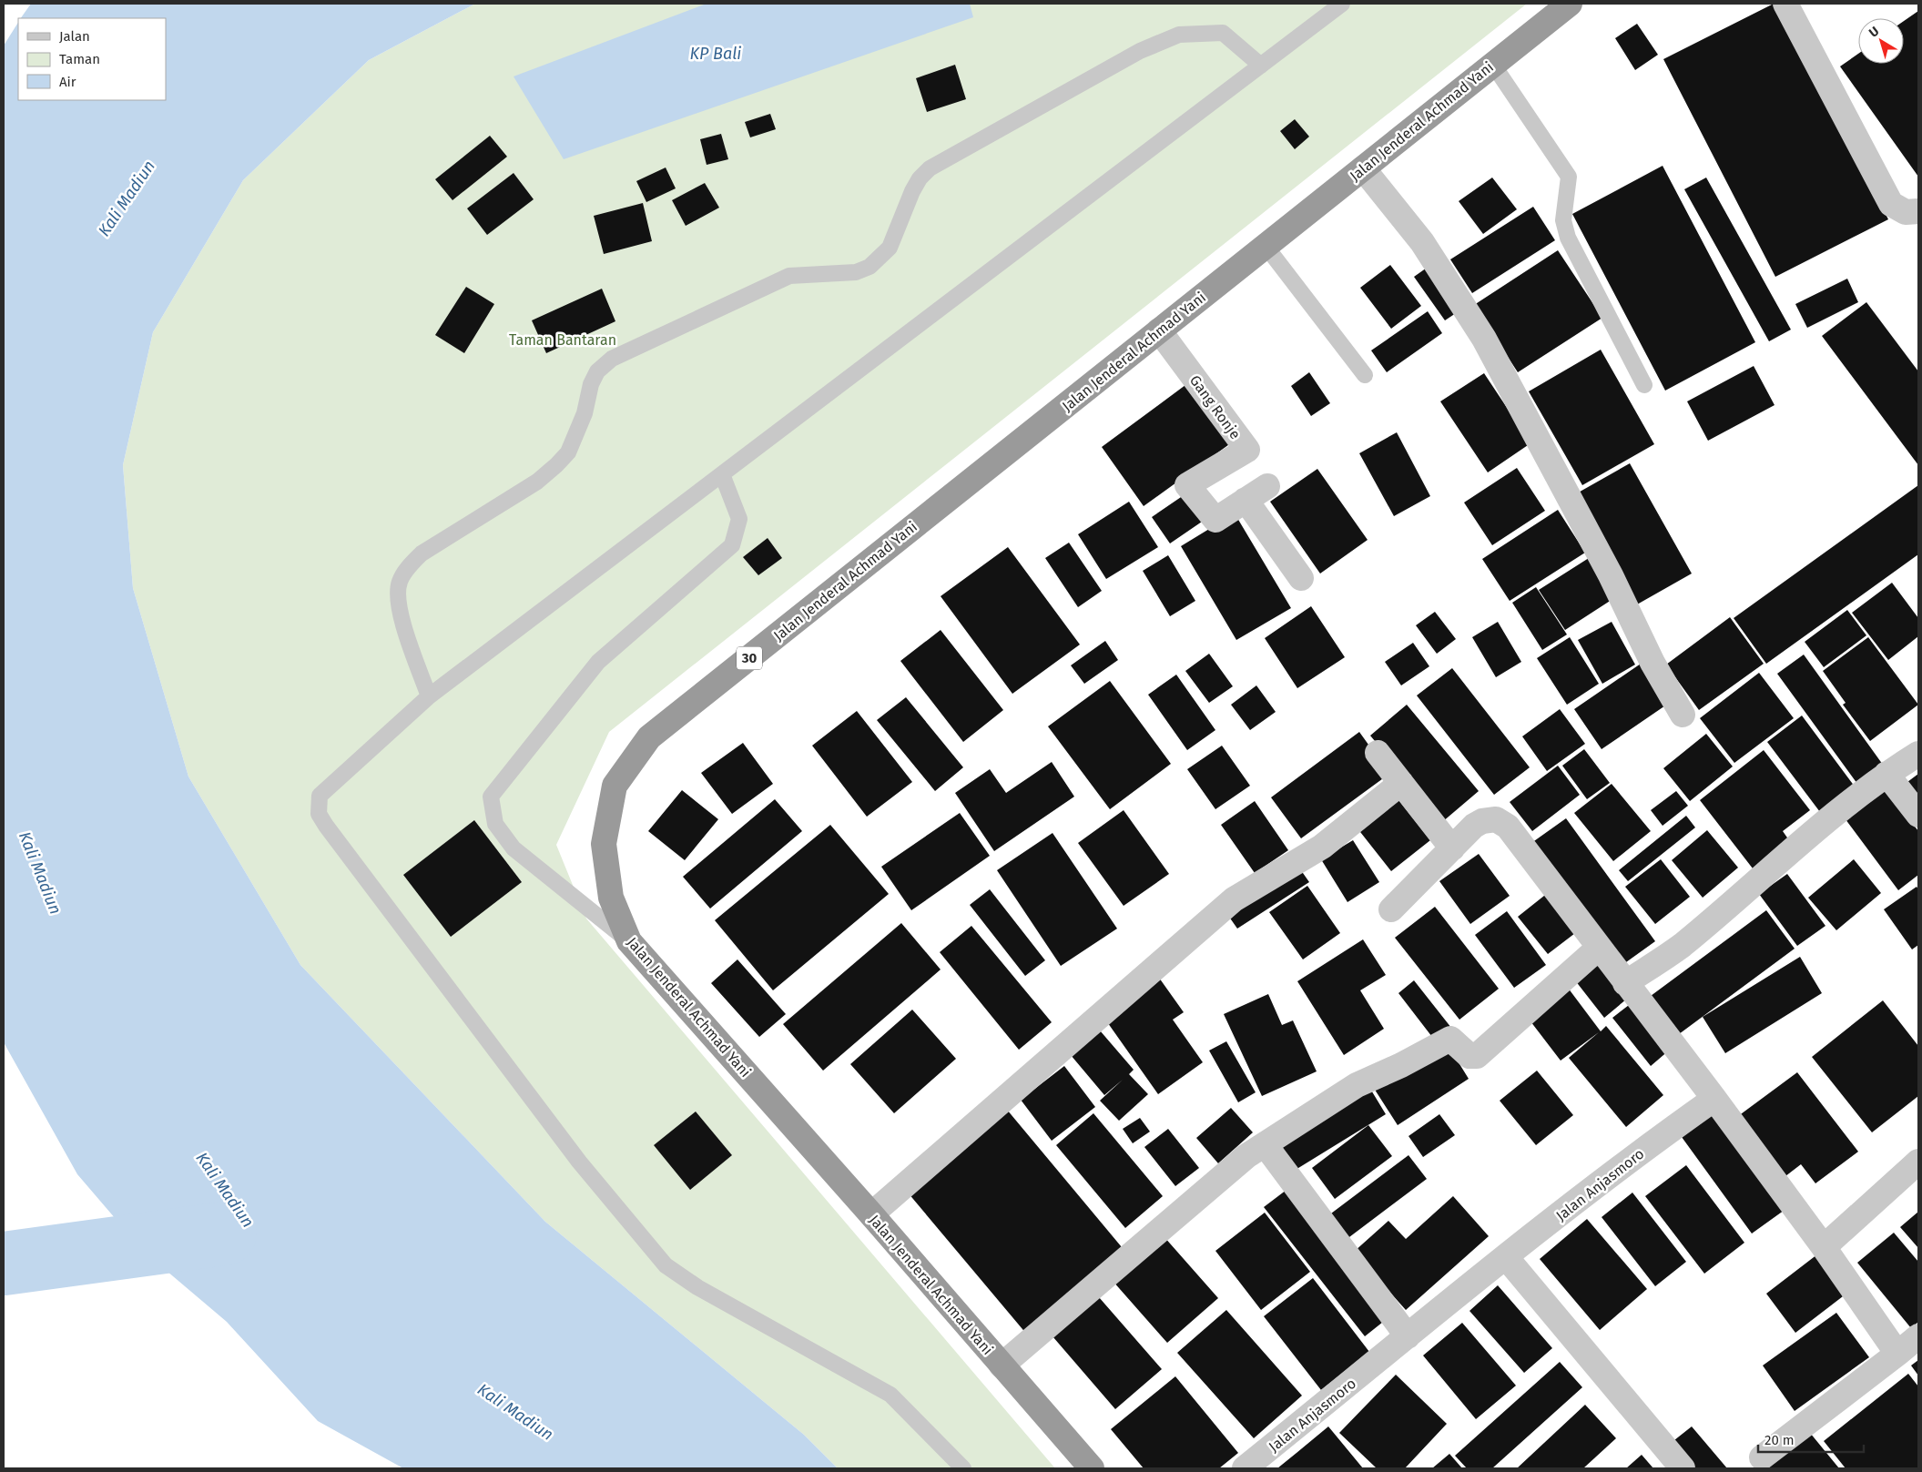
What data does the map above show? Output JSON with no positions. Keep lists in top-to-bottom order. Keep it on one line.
{"streets":{"highway":["Jalan Jenderal Achmad Yani","30"],"street":["Gang Ronje","Jalan Anjasmoro"]},"crossings":[["Jalan Jenderal Achmad Yani","Gang Ronje"]],"water":["KP Bali","Kali Madiun"],"parks":["Taman Bantaran"],"legend":["Jalan","Taman","Air"],"scale_bar":"20 m","north":"top left"}
